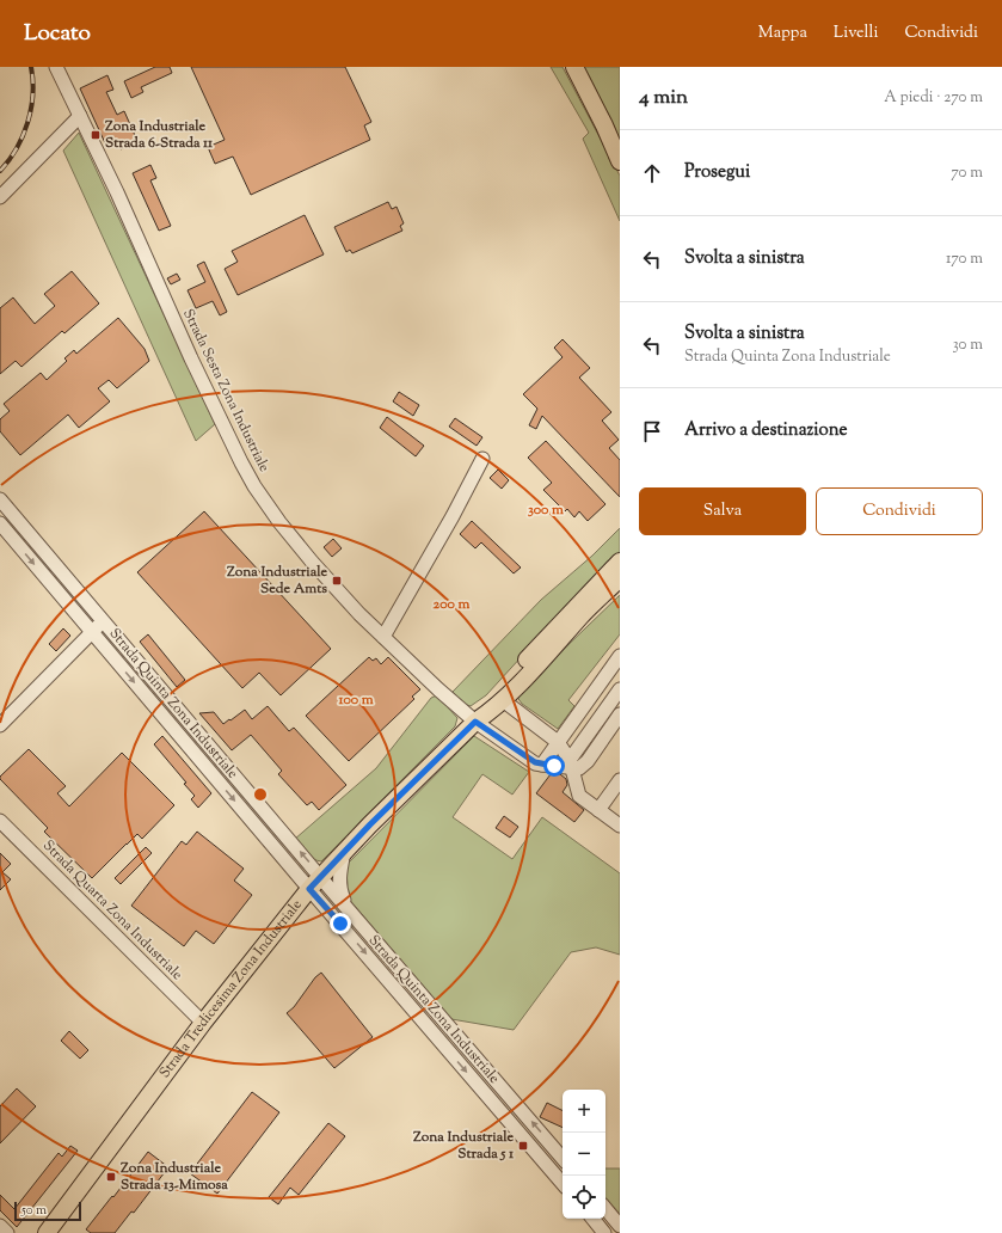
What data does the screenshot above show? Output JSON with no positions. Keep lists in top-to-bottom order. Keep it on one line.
{"streets":{"main road":["Strada Tredicesima Zona Industriale"],"street":["Strada Sesta Zona Industriale","Strada Quinta Zona Industriale","Strada Quarta Zona Industriale"]},"crossings":[["Strada Sesta Zona Industriale","Strada Tredicesima Zona Industriale"],["Strada Quinta Zona Industriale","Strada Tredicesima Zona Industriale"],["Strada Quarta Zona Industriale","Strada Tredicesima Zona Industriale"]],"places":{"transit":["Zona Industriale Strada 6-Strada 11","Zona Industriale Sede Amts","Zona Industriale Strada 5 1","Zona Industriale Strada 13-Mimosa"]},"scale_bar":"50 m","page":{"header":"Locato","nav":["Mappa","Livelli","Condividi"],"heading":["4 min","A piedi · 270 m"],"list":[["Prosegui","70 m"],["Svolta a sinistra","170 m"],["Svolta a sinistra","Strada Quinta Zona Industriale","30 m"],"Arrivo a destinazione"],"buttons":["Salva","Condividi"],"map_buttons":["+","−"],"scale":"50 m"},"rings":["300 m","200 m","100 m"]}
